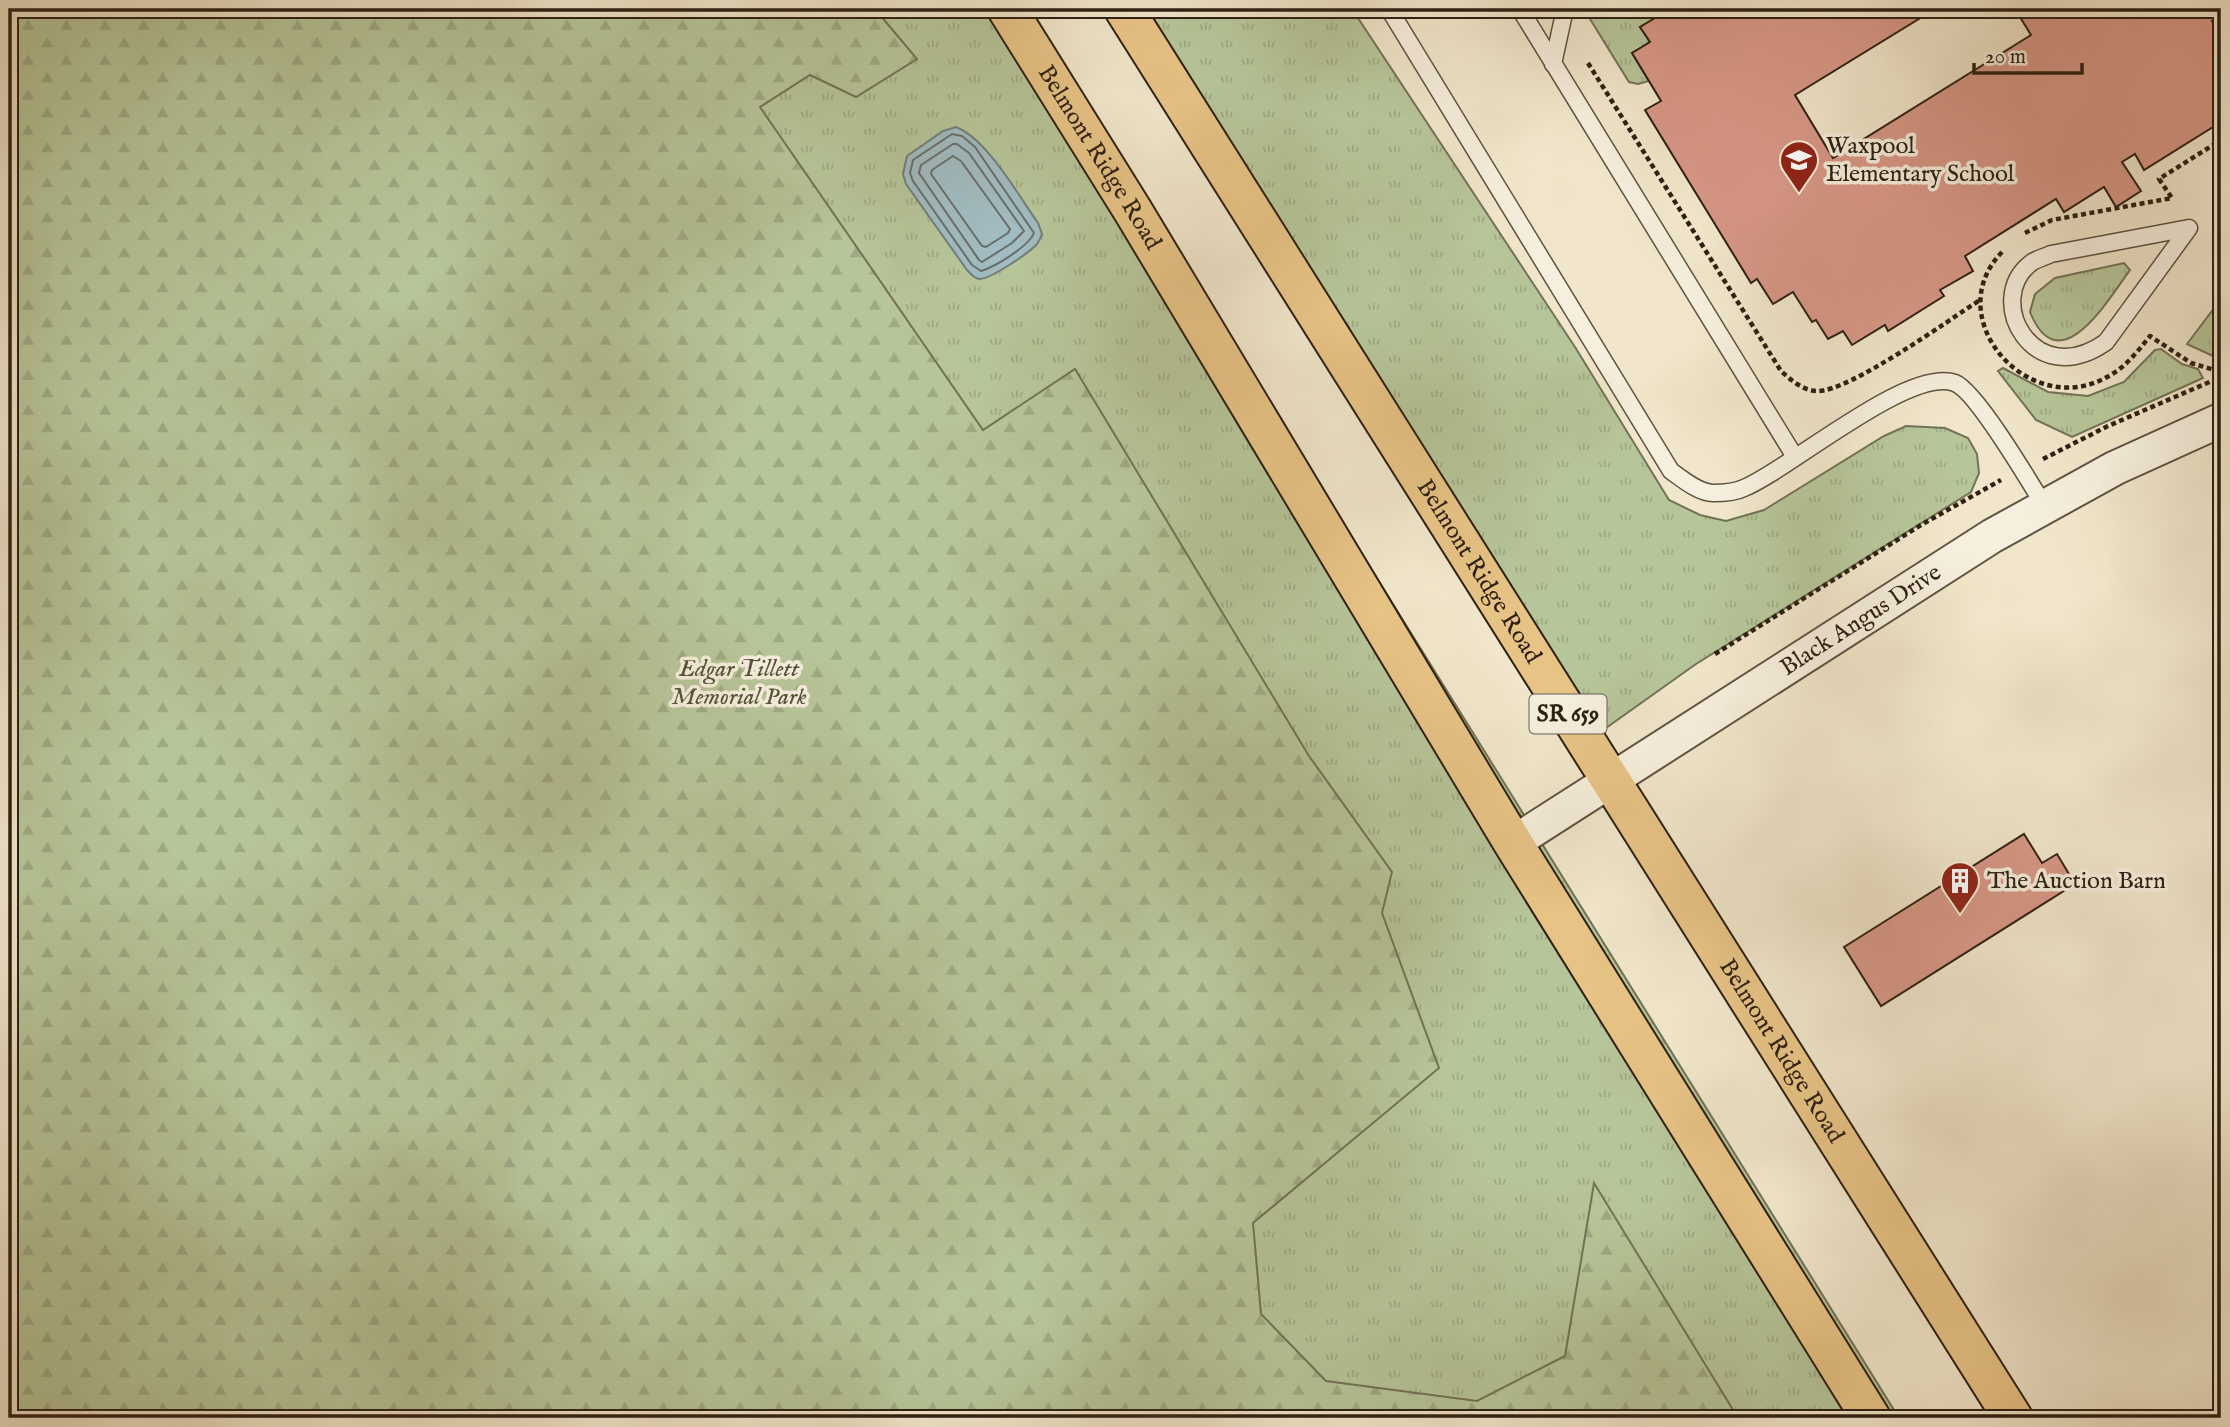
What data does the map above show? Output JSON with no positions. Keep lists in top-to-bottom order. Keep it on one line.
{"streets":{"main road":["Belmont Ridge Road","SR 659"],"street":["Black Angus Drive"]},"crossings":[["Belmont Ridge Road","Black Angus Drive"]],"parks":["Edgar Tillett Memorial Park"],"places":{"school or university":["Waxpool Elementary School"],"building":["The Auction Barn"]},"scale_bar":"20 m"}
